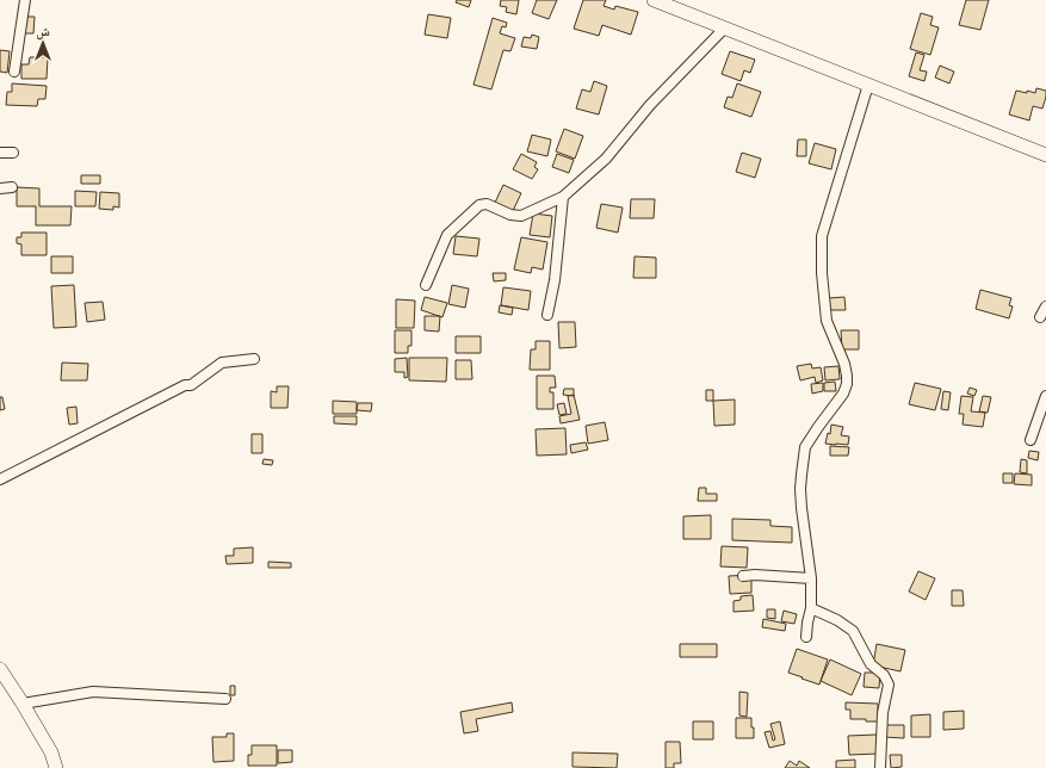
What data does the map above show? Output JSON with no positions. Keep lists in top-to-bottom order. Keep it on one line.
{"north":"top"}
